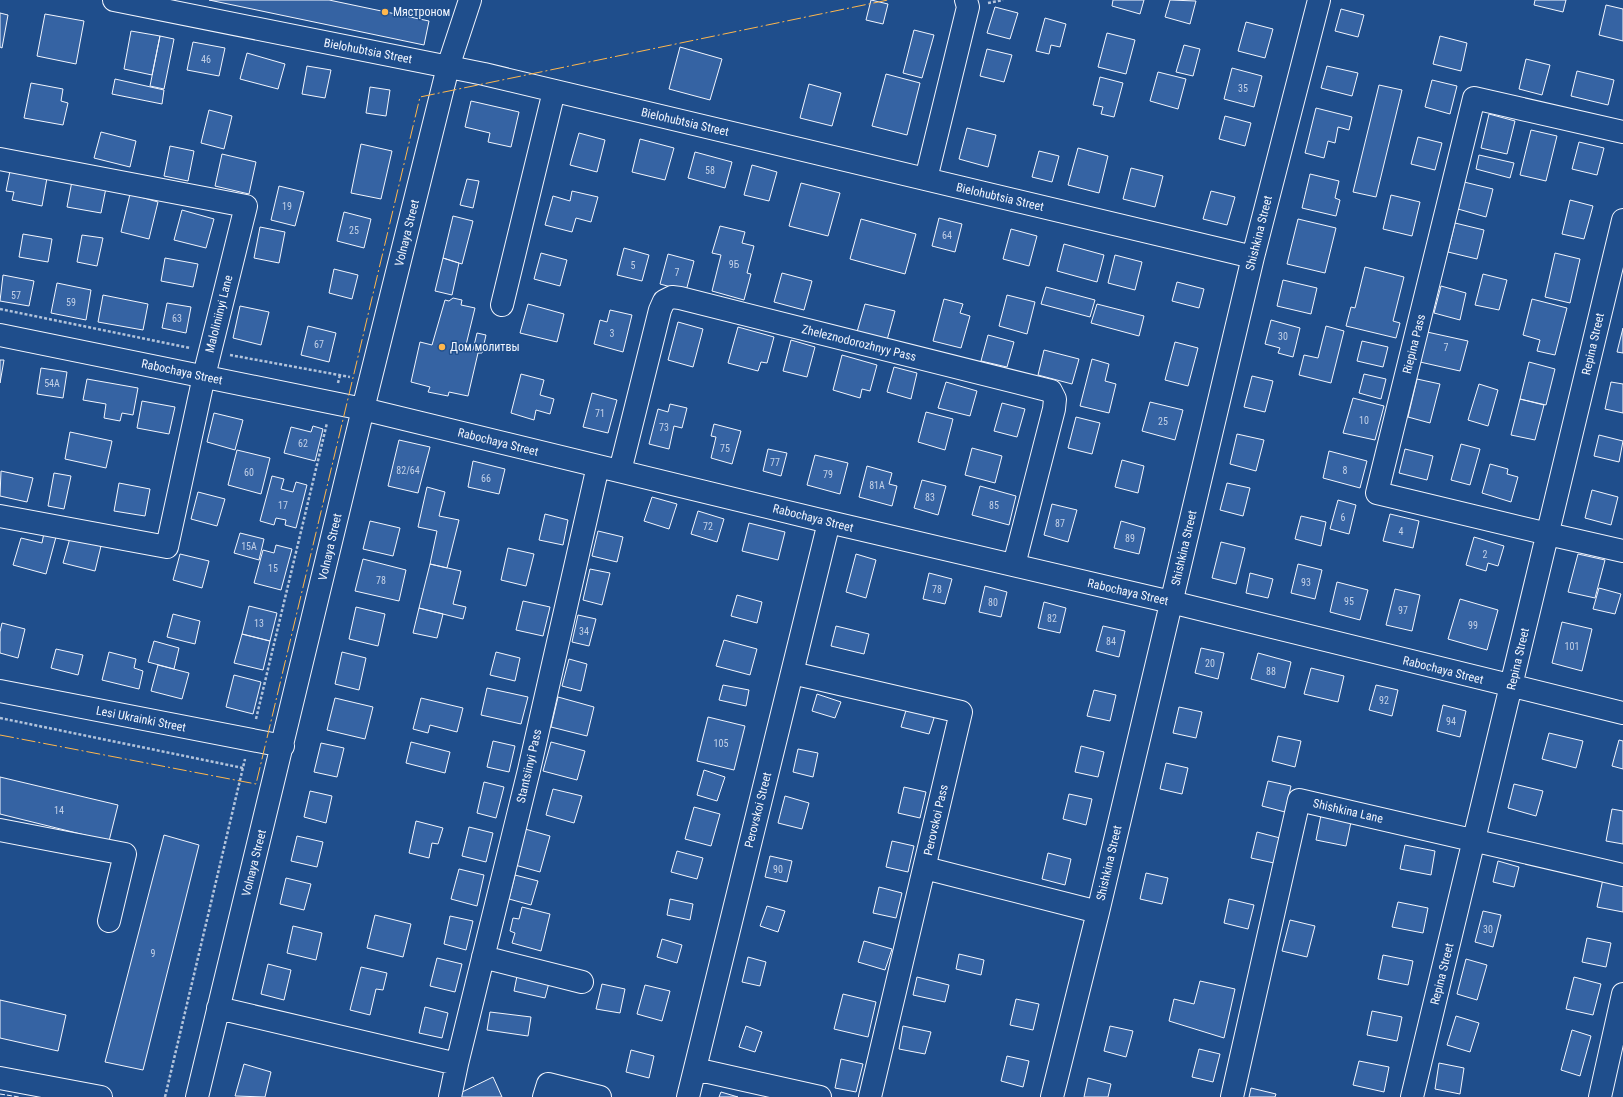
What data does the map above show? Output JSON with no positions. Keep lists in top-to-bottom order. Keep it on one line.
{"streets":{"street":["Bielohubtsia Street","Volnaya Street","Shishkina Street","Maloliniinyi Lane","Zheleznodorozhnyy Pass","Riepina Pass","Repina Street","Rabochaya Street","Lesi Ukrainki Street","Stantsiinyi Pass","Perovskoi Street","Shishkina Lane","Perovskoi Pass"]},"crossings":[["Bielohubtsia Street","Volnaya Street"],["Bielohubtsia Street","Shishkina Street"],["Volnaya Street","Rabochaya Street"],["Volnaya Street","Lesi Ukrainki Street"],["Shishkina Street","Rabochaya Street"],["Maloliniinyi Lane","Rabochaya Street"],["Zheleznodorozhnyy Pass","Rabochaya Street"],["Riepina Pass","Repina Street"],["Repina Street","Rabochaya Street"],["Repina Street","Shishkina Lane"],["Rabochaya Street","Stantsiinyi Pass"],["Rabochaya Street","Perovskoi Street"],["Perovskoi Street","Perovskoi Pass"]],"places":["Мястроном","Дом молитвы"],"house_numbers":["46","35","58","19","25","64","9Б","5","7","57","59","63","3","30","67","7","54А","71","10","25","73","62","75","77","82/64","8","60","79","66","81А","83","17","85","6","87","72","4","89","15А","2","15","78","93","78","95","80","97","82","13","99","34","84","101","20","88","92","94","105","14","90","30","9"]}
